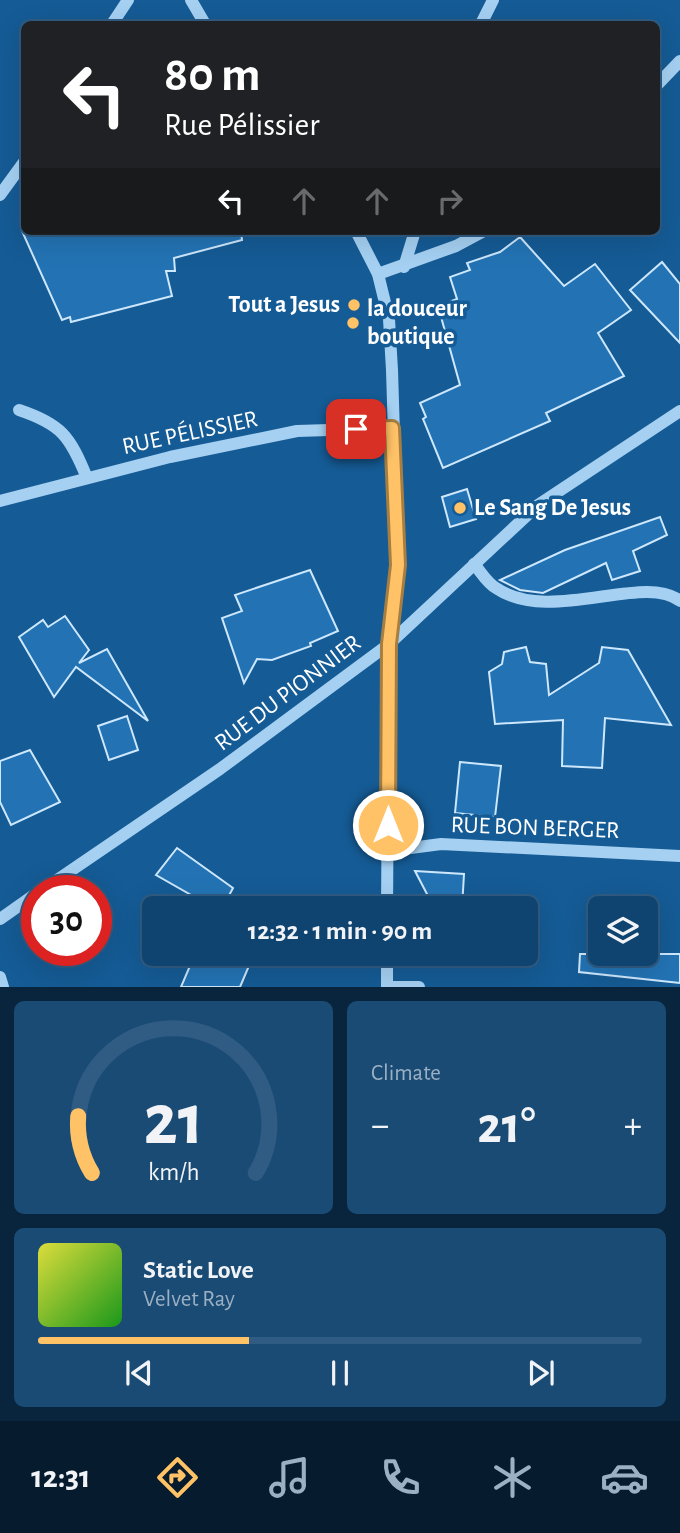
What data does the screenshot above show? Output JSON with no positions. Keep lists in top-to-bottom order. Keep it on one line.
{"streets":{"street":["RUE PÉLISSIER","RUE DU PIONNIER","RUE BON BERGER"]},"places":["Tout a Jesus","la douceur boutique","Le Sang De Jesus"],"page":{"turn":["80 m","Rue Pélissier"],"limit":"30","trip":"12:32 · 1 min · 90 m","tile":"Climate","heat":["−","21°","+"],"song":["Static Love","Velvet Ray"],"tabs":"12:31","gauge":["21","km/h"]}}
